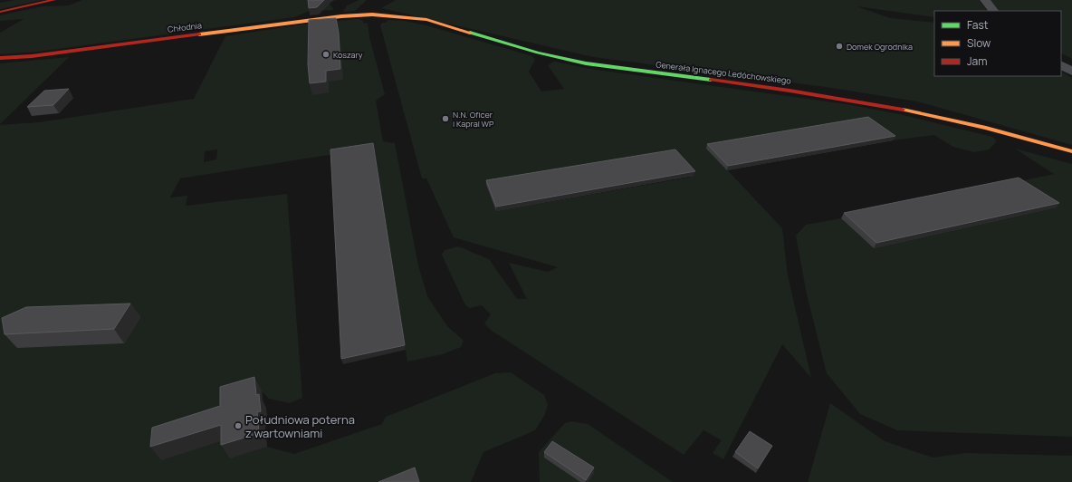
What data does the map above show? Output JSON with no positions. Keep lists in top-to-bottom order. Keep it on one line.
{"streets":{"street":["Chłodnia","Generała Ignacego Ledóchowskiego"]},"crossings":[["Chłodnia","Generała Ignacego Ledóchowskiego"]],"places":["Domek Ogrodnika","Koszary","N.N. Oficer i Kapral WP","Południowa poterna z wartowniami"],"legend":["Fast","Slow","Jam"]}
